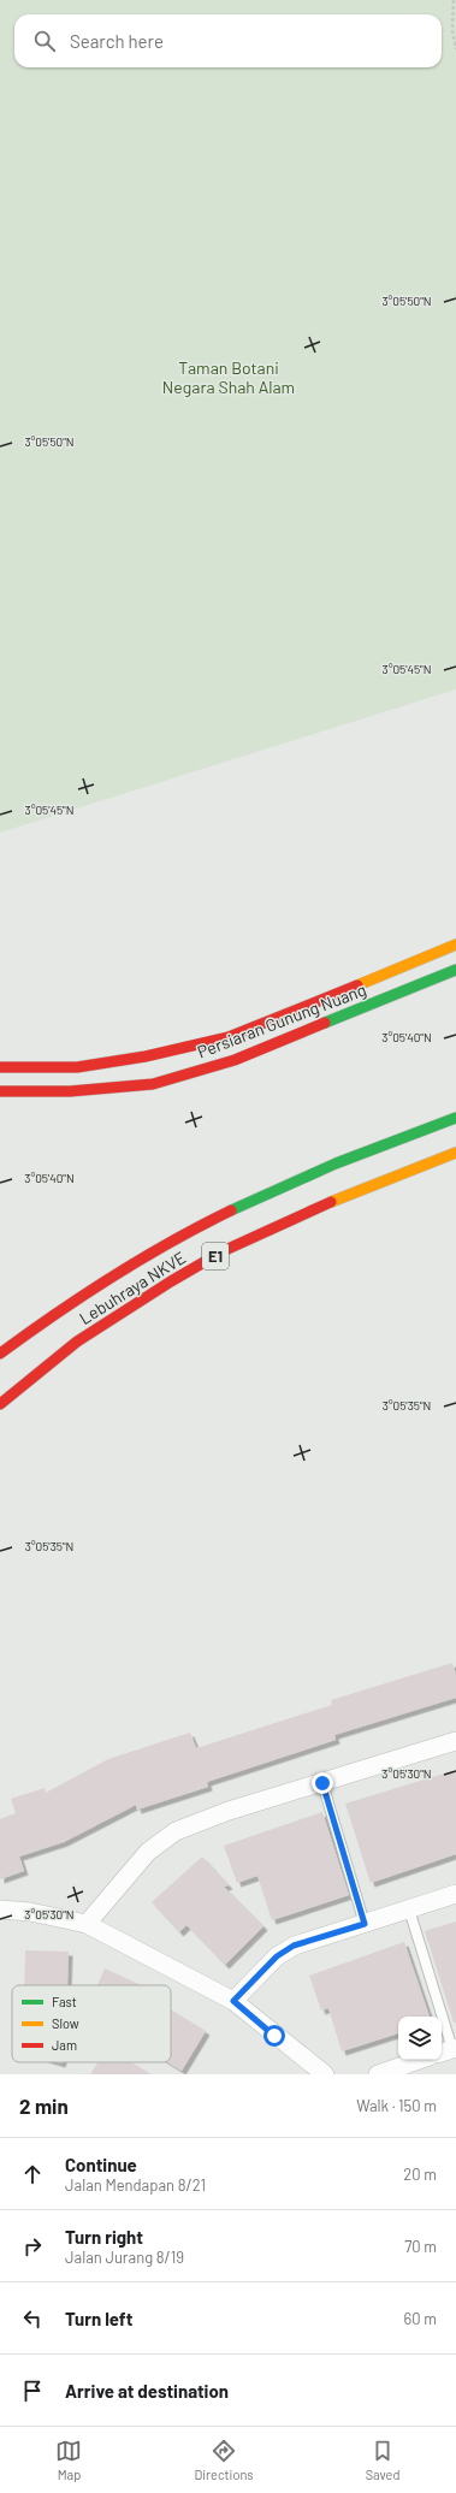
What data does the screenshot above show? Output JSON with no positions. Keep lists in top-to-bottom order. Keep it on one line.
{"streets":{"main road":["Persiaran Gunung Nuang","E1","Lebuhraya NKVE"]},"parks":["Taman Botani Negara Shah Alam"],"legend":["Fast","Slow","Jam"],"page":{"search":"Search here","heading":["2 min","Walk · 150 m"],"list":[["Continue","Jalan Mendapan 8/21","20 m"],["Turn right","Jalan Jurang 8/19","70 m"],["Turn left","60 m"],"Arrive at destination"],"nav":["Map","Directions","Saved"]},"coordinates":["3°05'50\"N","3°05'45\"N","3°05'40\"N","3°05'35\"N","3°05'30\"N"]}
